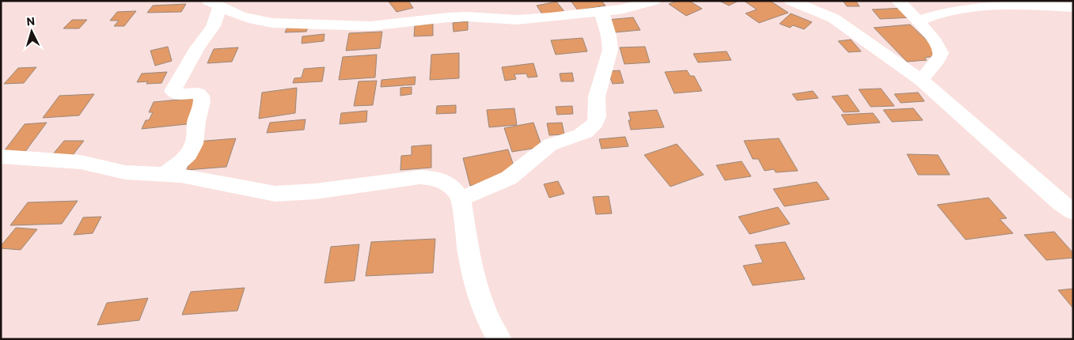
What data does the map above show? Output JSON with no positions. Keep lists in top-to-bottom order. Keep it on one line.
{"north":"top"}
